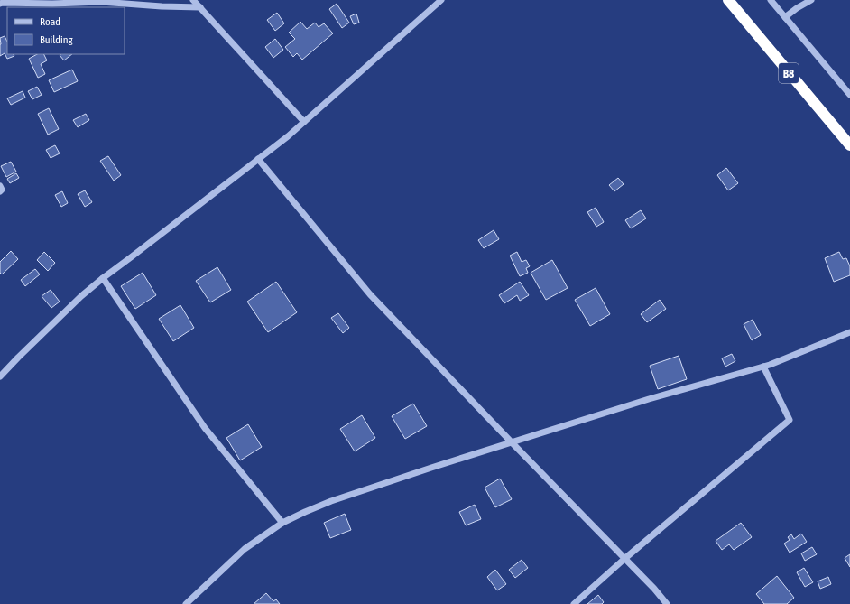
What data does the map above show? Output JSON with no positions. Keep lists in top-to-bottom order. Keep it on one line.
{"streets":{"highway":["B8"]},"legend":["Road","Building"]}
